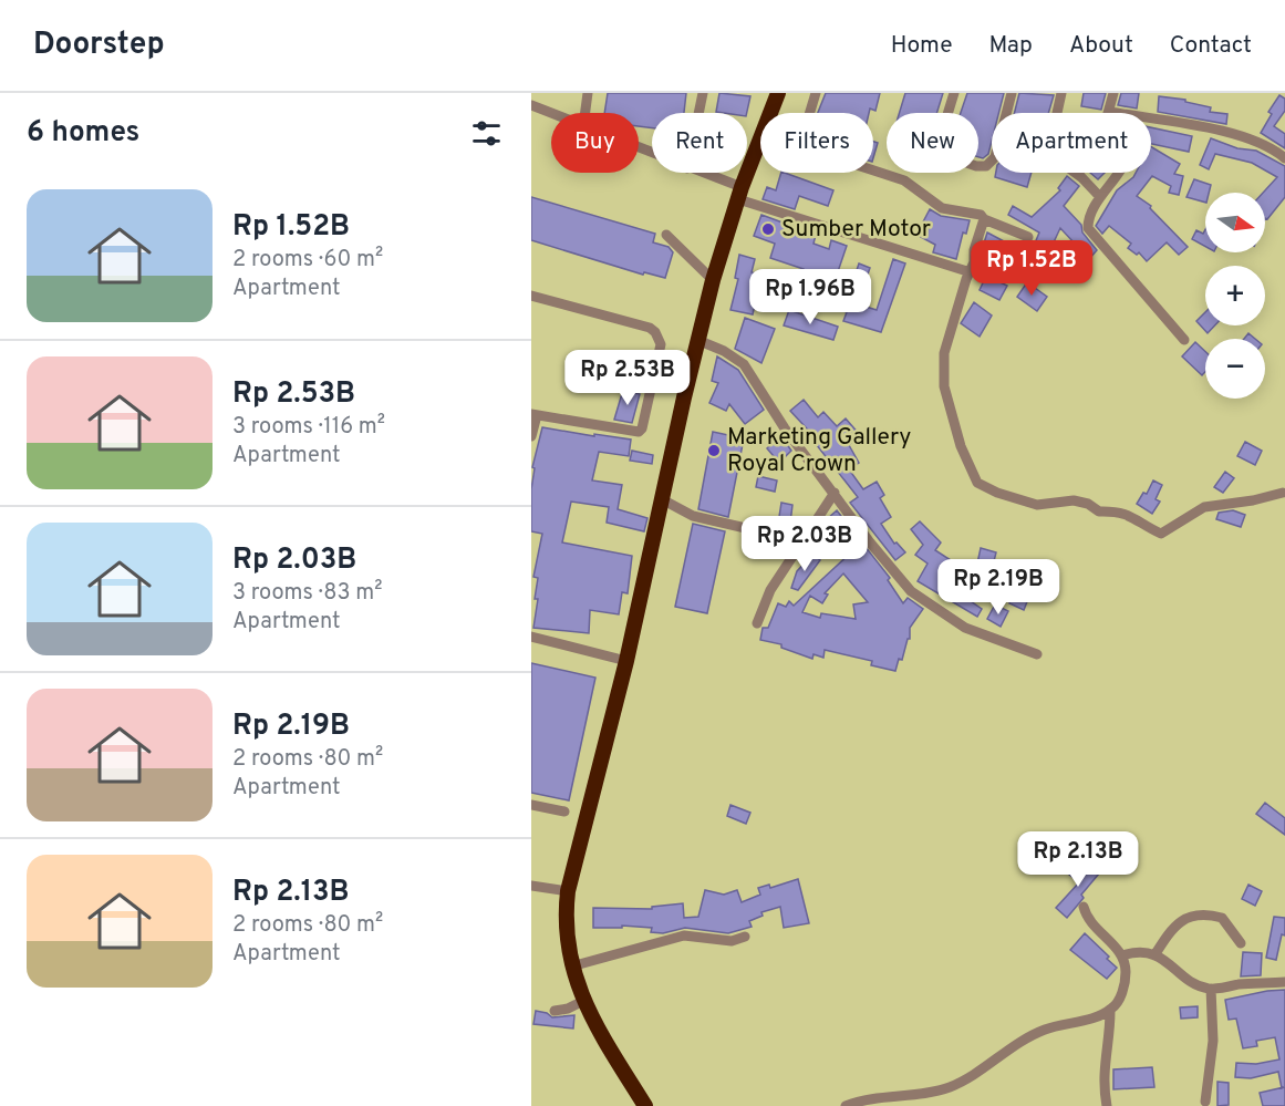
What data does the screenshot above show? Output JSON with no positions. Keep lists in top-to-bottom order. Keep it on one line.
{"places":["Sumber Motor","Marketing Gallery Royal Crown"],"north":"right","page":{"header":"Doorstep","nav":["Home","Map","About","Contact"],"heading":"6 homes","chip":["Buy","Rent","Filters","New","Apartment"],"list":[{"name":"Rp 1.52B","note":"2 rooms · 60 m² · Apartment"},{"name":"Rp 2.53B","note":"3 rooms · 116 m² · Apartment"},{"name":"Rp 2.03B","note":"3 rooms · 83 m² · Apartment"},{"name":"Rp 2.19B","note":"2 rooms · 80 m² · Apartment"},{"name":"Rp 2.13B","note":"2 rooms · 80 m² · Apartment"}],"map_buttons":["+","−"],"price":["Rp 1.52B","Rp 1.96B","Rp 2.53B","Rp 2.03B","Rp 2.19B","Rp 2.13B"]}}
